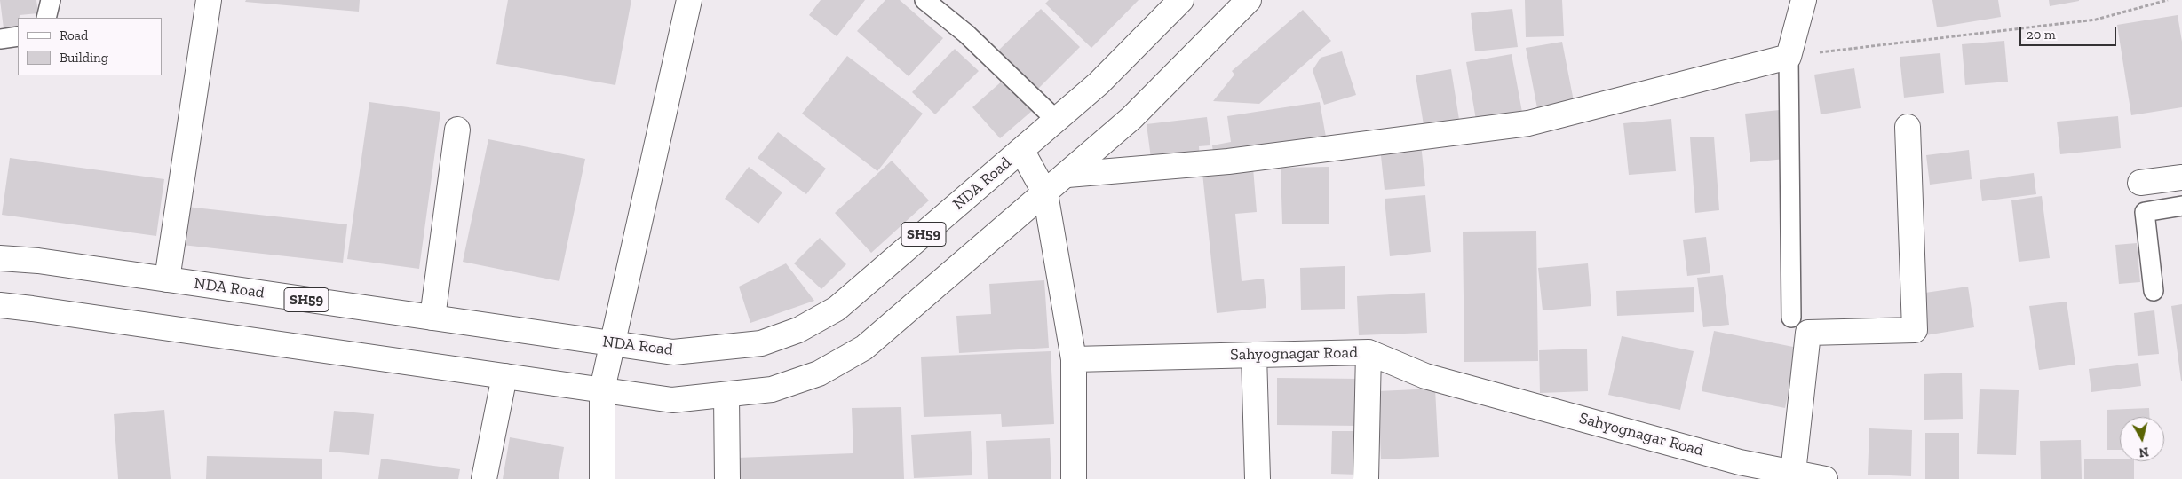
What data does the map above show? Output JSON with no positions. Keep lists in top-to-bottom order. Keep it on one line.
{"streets":{"street":["NDA Road","SH59","Sahyognagar Road"]},"legend":["Road","Building"],"scale_bar":"20 m","north":"bottom"}
